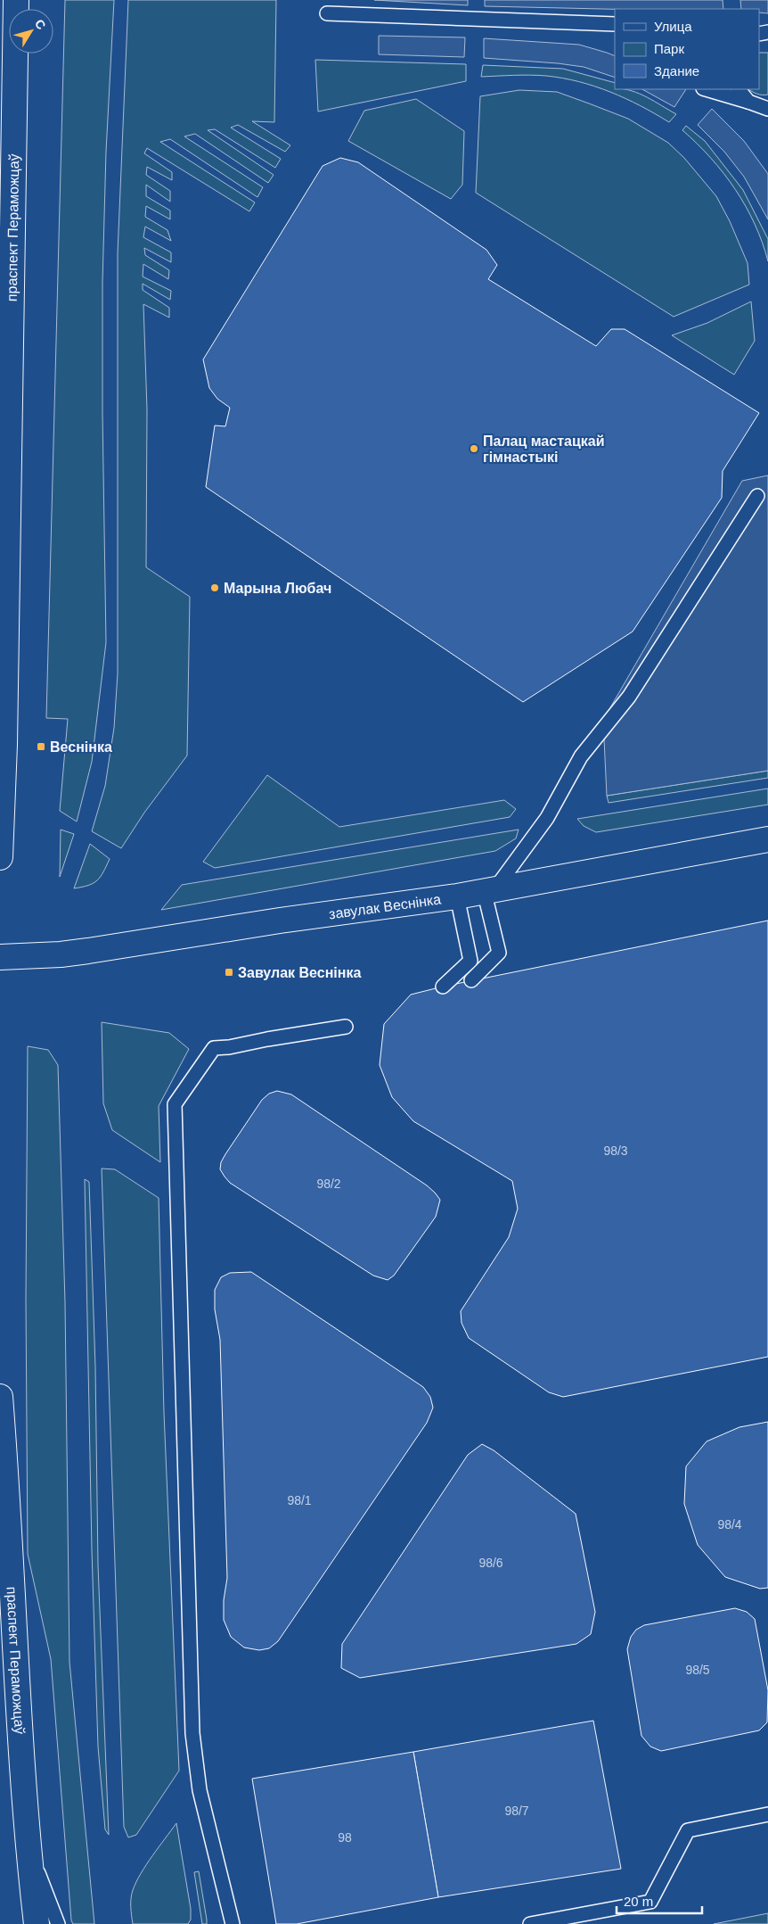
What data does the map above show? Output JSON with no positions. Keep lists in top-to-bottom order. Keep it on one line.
{"streets":{"main road":["праспект Пераможцаў","завулак Веснінка"]},"places":{"other":["Палац мастацкай гімнастыкі","Марына Любач"],"transit":["Веснінка","Завулак Веснінка"]},"house_numbers":["98/3","98/2","98/1","98/4","98/6","98/5","98/7","98"],"legend":["Улица","Парк","Здание"],"scale_bar":"20 m","north":"top right"}
